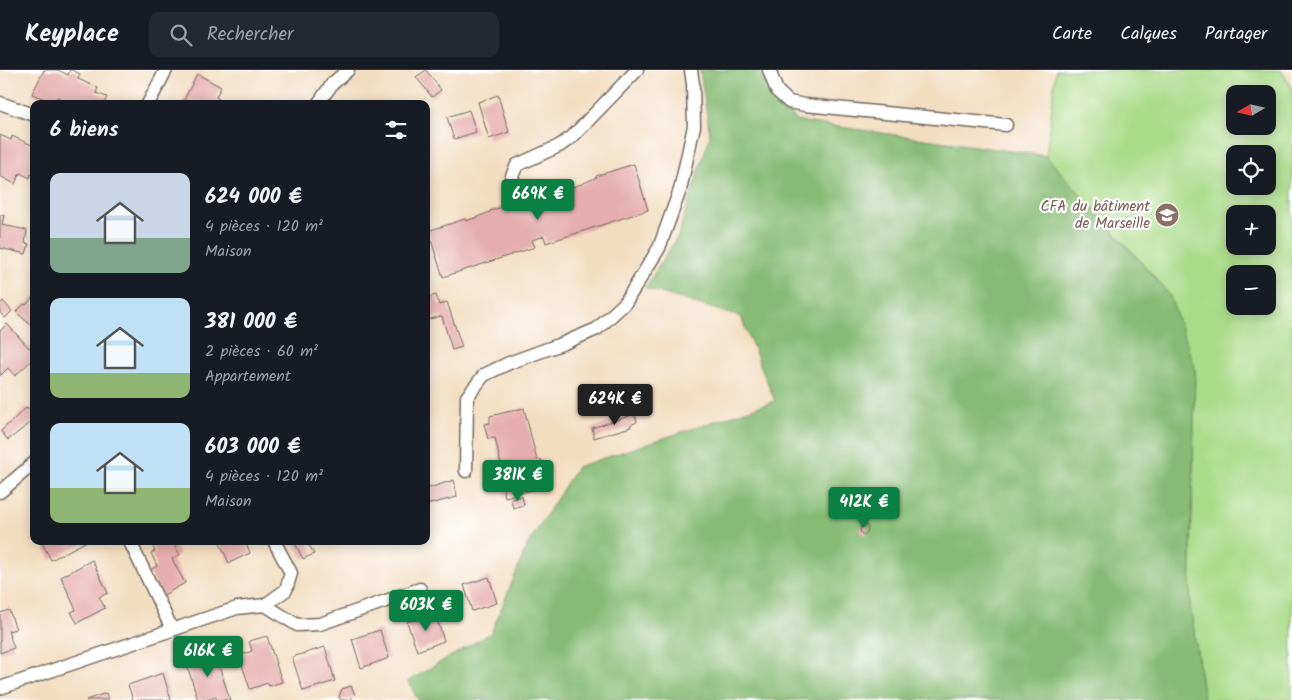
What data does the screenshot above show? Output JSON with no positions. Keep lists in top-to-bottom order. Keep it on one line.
{"places":{"school or university":["CFA du bâtiment de Marseille"]},"north":"left","page":{"header":"Keyplace","search":"Rechercher","nav":["Carte","Calques","Partager"],"map_buttons":["+","−"],"heading":"6 biens","list":[{"name":"624 000 €","note":"4 pièces · 120 m² · Maison"},{"name":"381 000 €","note":"2 pièces · 60 m² · Appartement"},{"name":"603 000 €","note":"4 pièces · 120 m² · Maison"}],"price":["669K €","624K €","381K €","412K €","603K €","616K €"]}}
